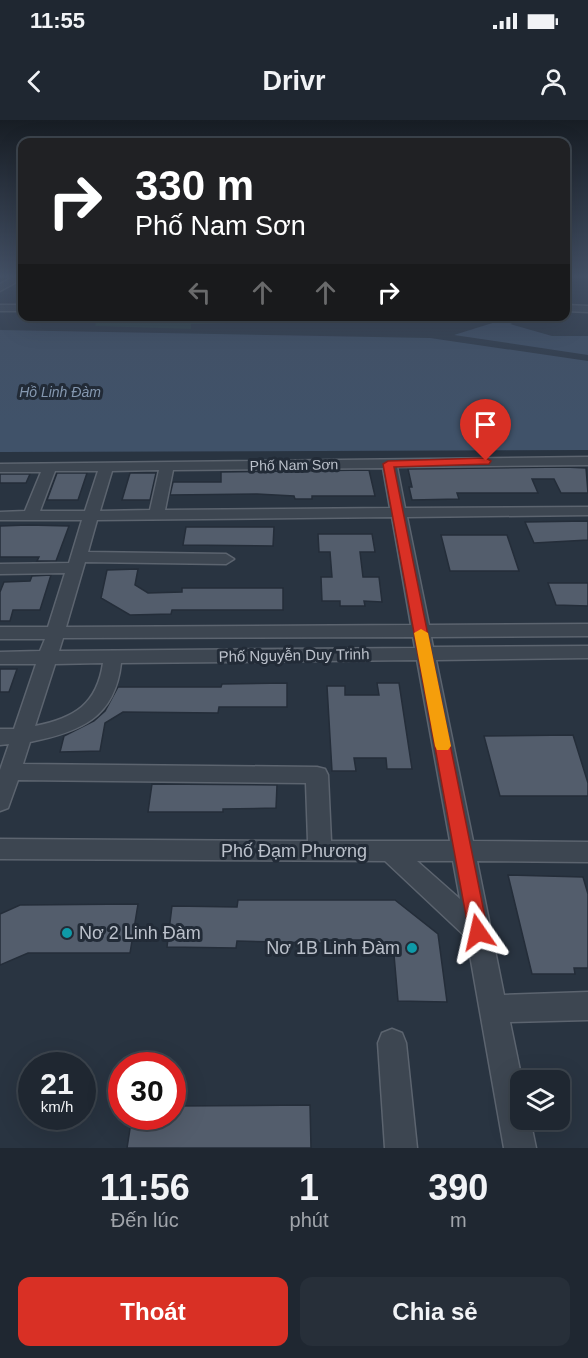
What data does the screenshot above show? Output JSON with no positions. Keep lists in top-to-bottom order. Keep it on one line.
{"streets":{"street":["Phố Nam Sơn","Phố Nguyễn Duy Trinh","Phố Đạm Phương"]},"water":["Hồ Linh Đàm"],"places":["Nơ 2 Linh Đàm","Nơ 1B Linh Đàm"],"page":{"status":"11:55","header":"Drivr","turn":["330 m","Phố Nam Sơn"],"speed":"21 km/h","limit":"30","eta":["11:56","Đến lúc","1","phút","390","m"],"buttons":["Thoát","Chia sẻ"]}}
